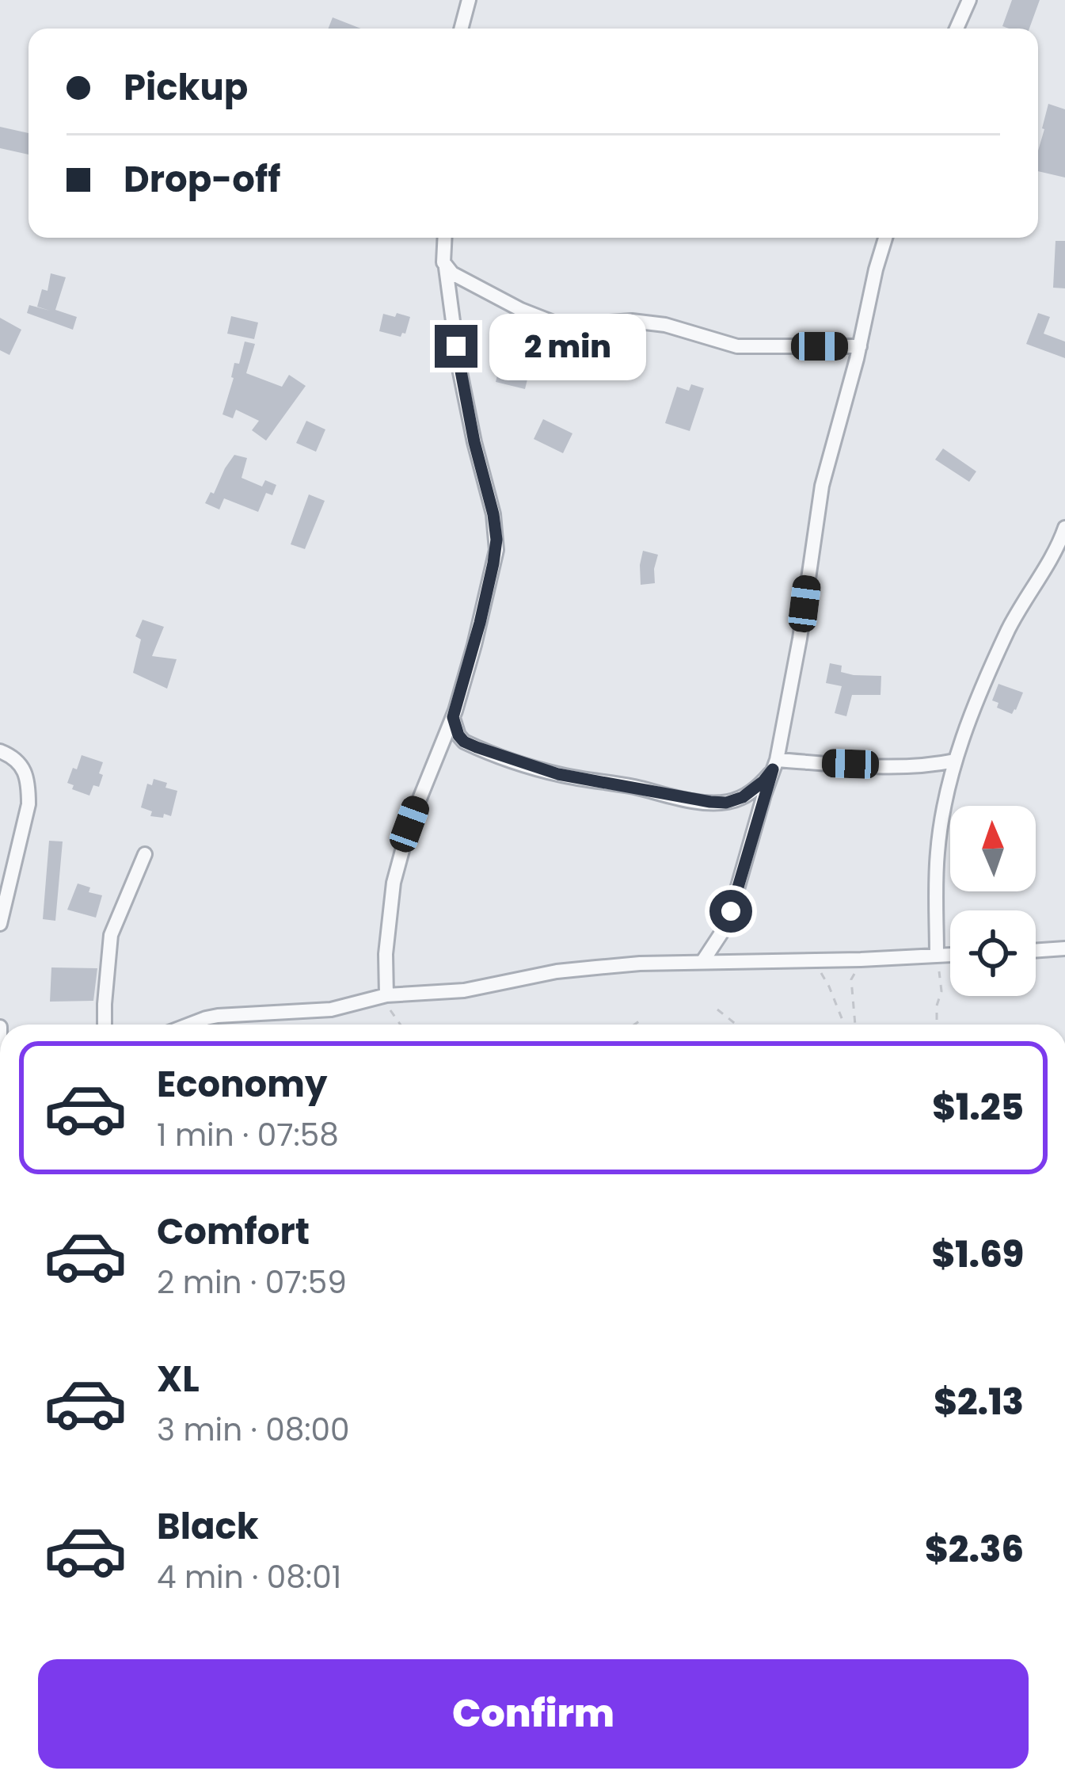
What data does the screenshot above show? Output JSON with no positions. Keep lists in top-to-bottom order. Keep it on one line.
{"north":"top","page":{"banner":["Pickup","Drop-off"],"bubble":"2 min","list":[{"name":"Economy","note":"1 min · 07:58","value":"$1.25"},{"name":"Comfort","note":"2 min · 07:59","value":"$1.69"},{"name":"XL","note":"3 min · 08:00","value":"$2.13"},{"name":"Black","note":"4 min · 08:01","value":"$2.36"}],"buttons":"Confirm"}}
